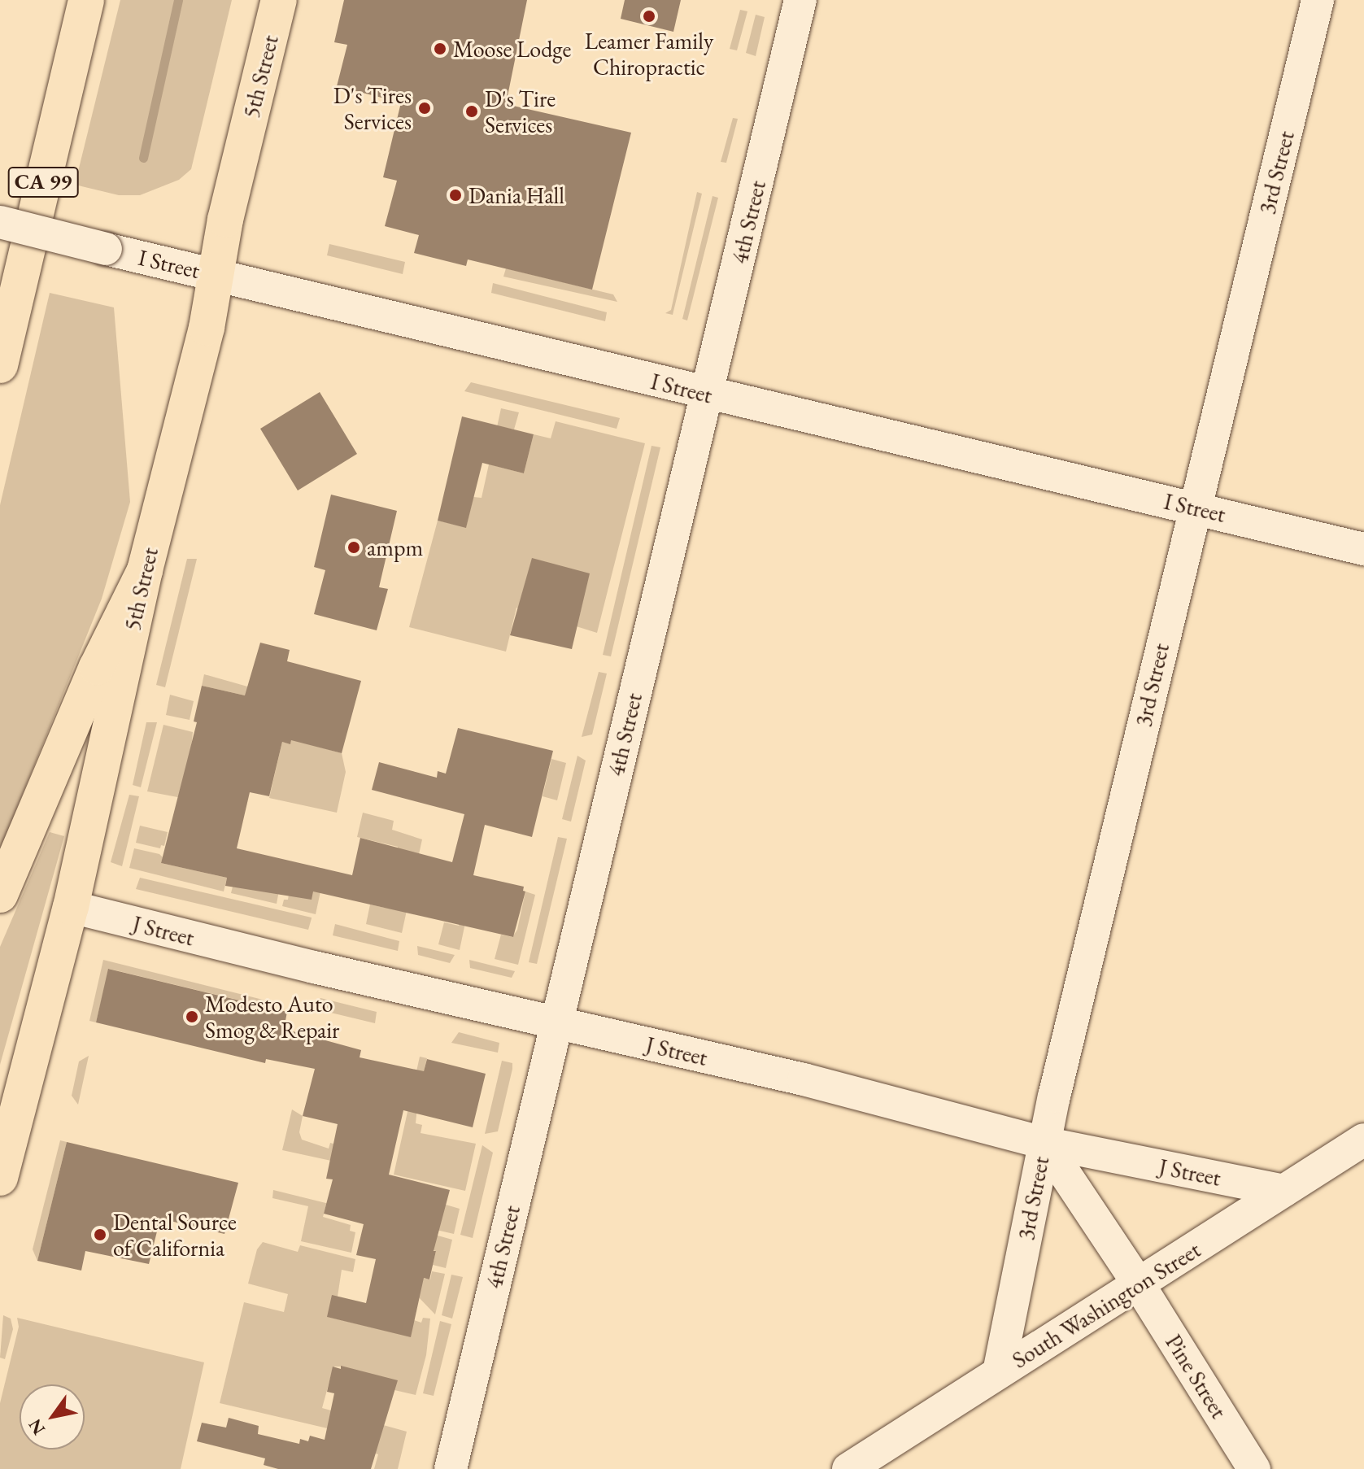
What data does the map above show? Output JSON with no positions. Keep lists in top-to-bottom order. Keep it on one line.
{"streets":{"main road":["5th Street","CA 99"],"street":["3rd Street","4th Street","I Street","J Street","South Washington Street","Pine Street"]},"crossings":[["5th Street","I Street"],["5th Street","J Street"],["3rd Street","I Street"],["3rd Street","J Street"],["3rd Street","South Washington Street"],["3rd Street","Pine Street"],["4th Street","I Street"],["4th Street","J Street"],["J Street","South Washington Street"],["J Street","Pine Street"],["South Washington Street","Pine Street"]],"places":["Leamer Family Chiropractic","Moose Lodge","D's Tires Services","D's Tire Services","Dania Hall","ampm","Modesto Auto Smog & Repair","Dental Source of California"],"north":"bottom left"}
